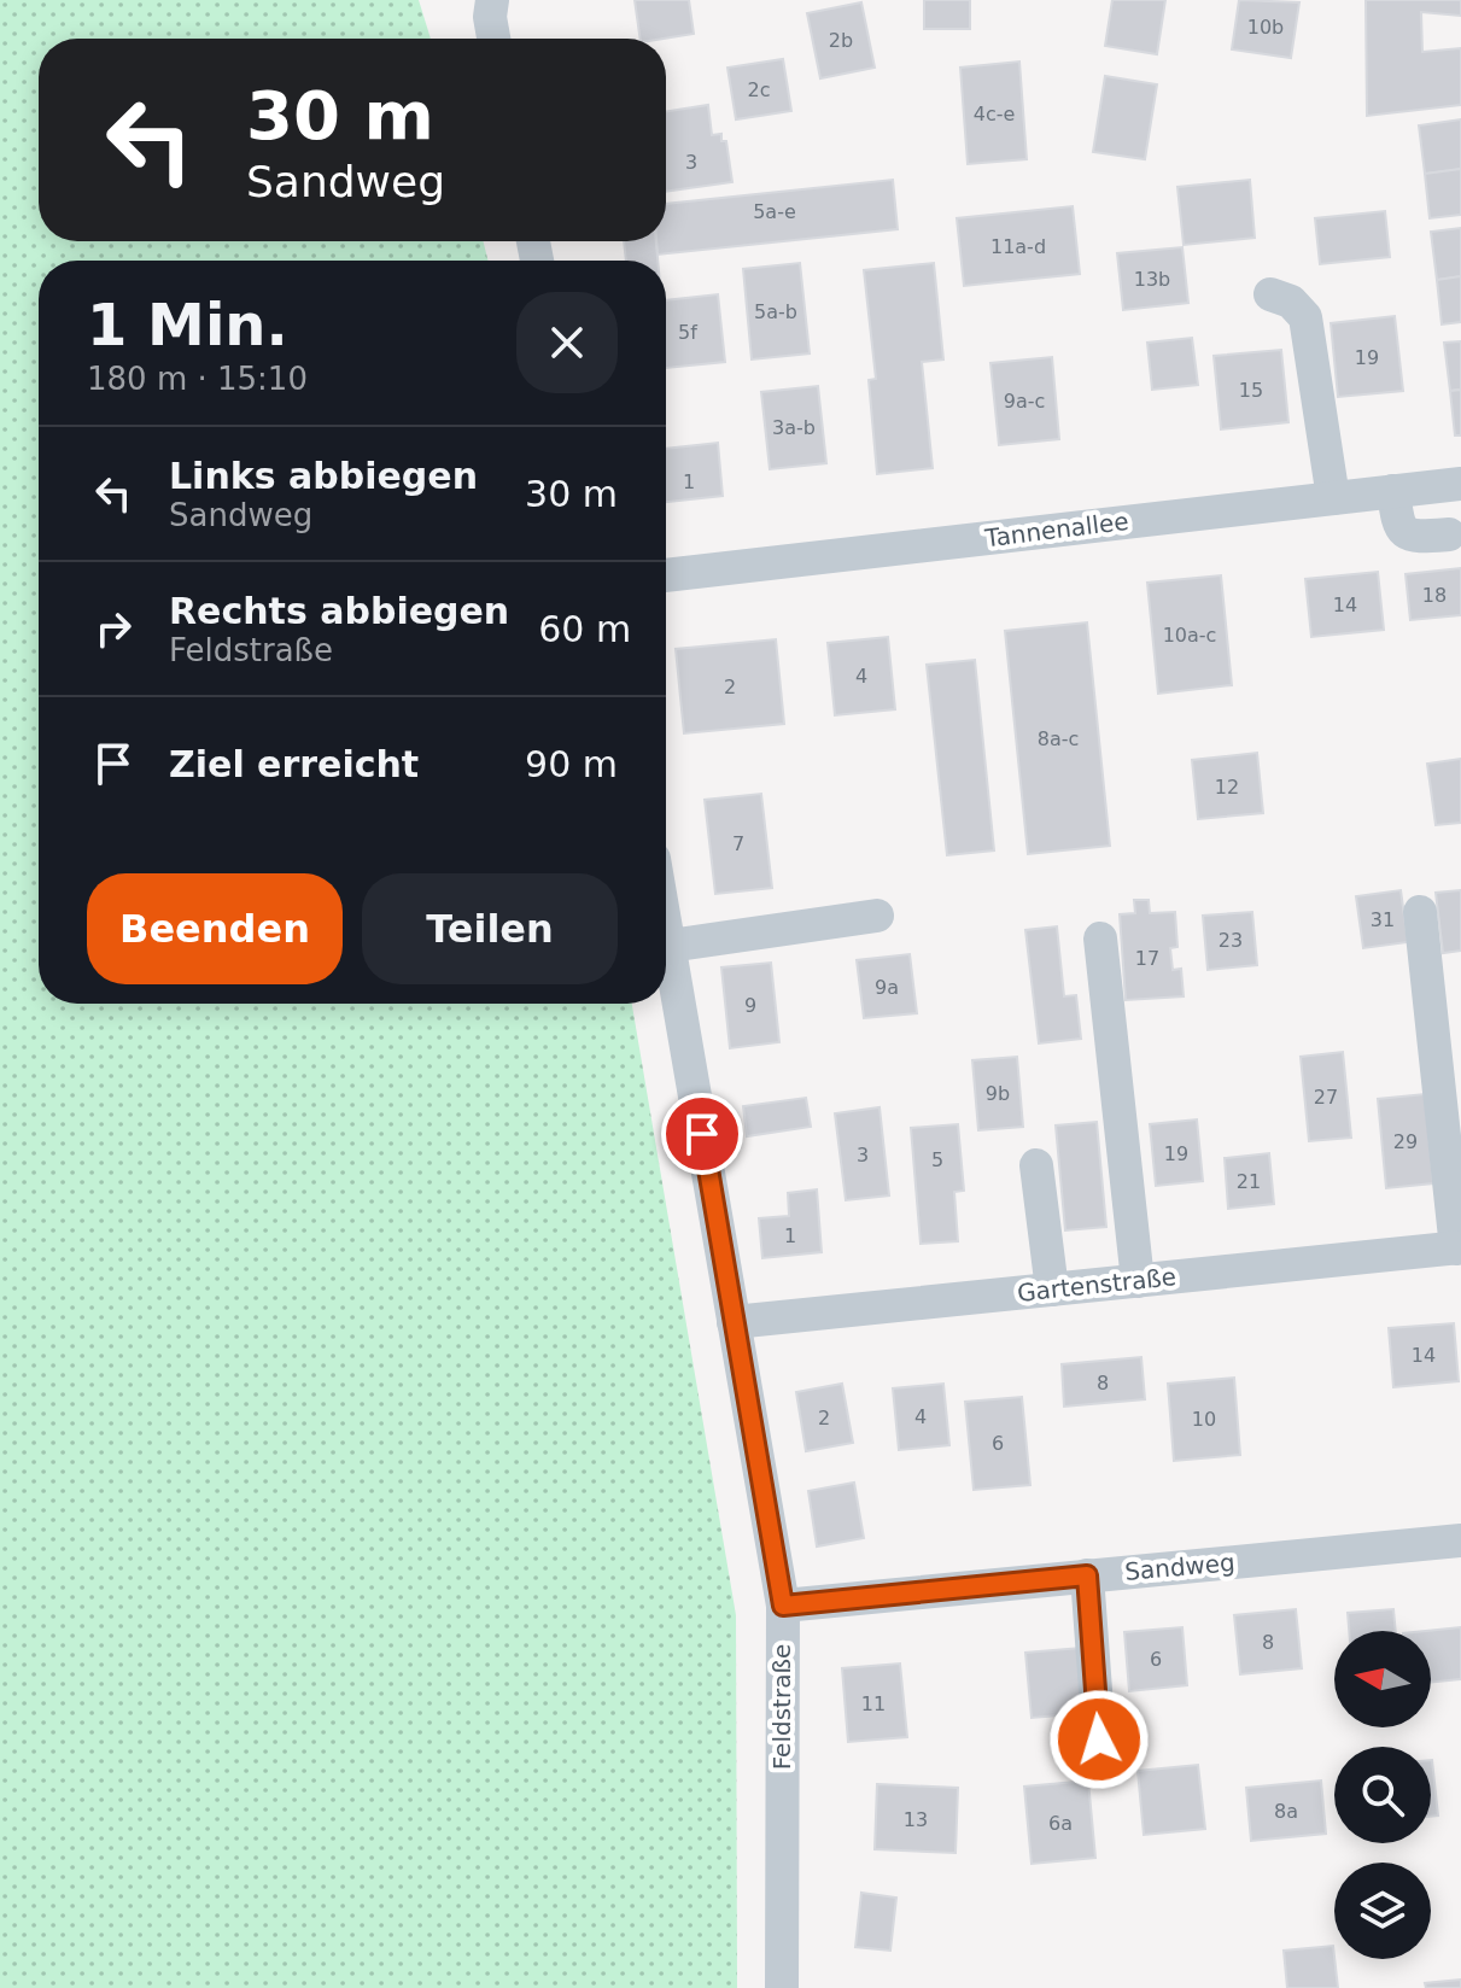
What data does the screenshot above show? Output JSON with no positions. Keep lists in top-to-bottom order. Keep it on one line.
{"streets":{"street":["Tannenallee","Gartenstraße","Sandweg","Feldstraße"]},"crossings":[["Gartenstraße","Feldstraße"],["Sandweg","Feldstraße"]],"house_numbers":["10b","2b","2c","4c-e","3","5a-e","11a-d","13b","5a-b","5f","19","15","9a-c","3a-b","1","18","14","10a-c","4","2","8a-c","12","7","31","23","17","9a","9","9b","27","29","19","3","5","21","1","14","8","4","2","10","6","8","6","11","8a","13","6a"],"north":"left","page":{"turn":["30 m","Sandweg"],"heading":["1 Min.","180 m · 15:10"],"list":[{"name":"Links abbiegen","note":"Sandweg","value":"30 m"},{"name":"Rechts abbiegen","note":"Feldstraße","value":"60 m"},{"name":"Ziel erreicht","value":"90 m"}],"buttons":["Beenden","Teilen"]}}
